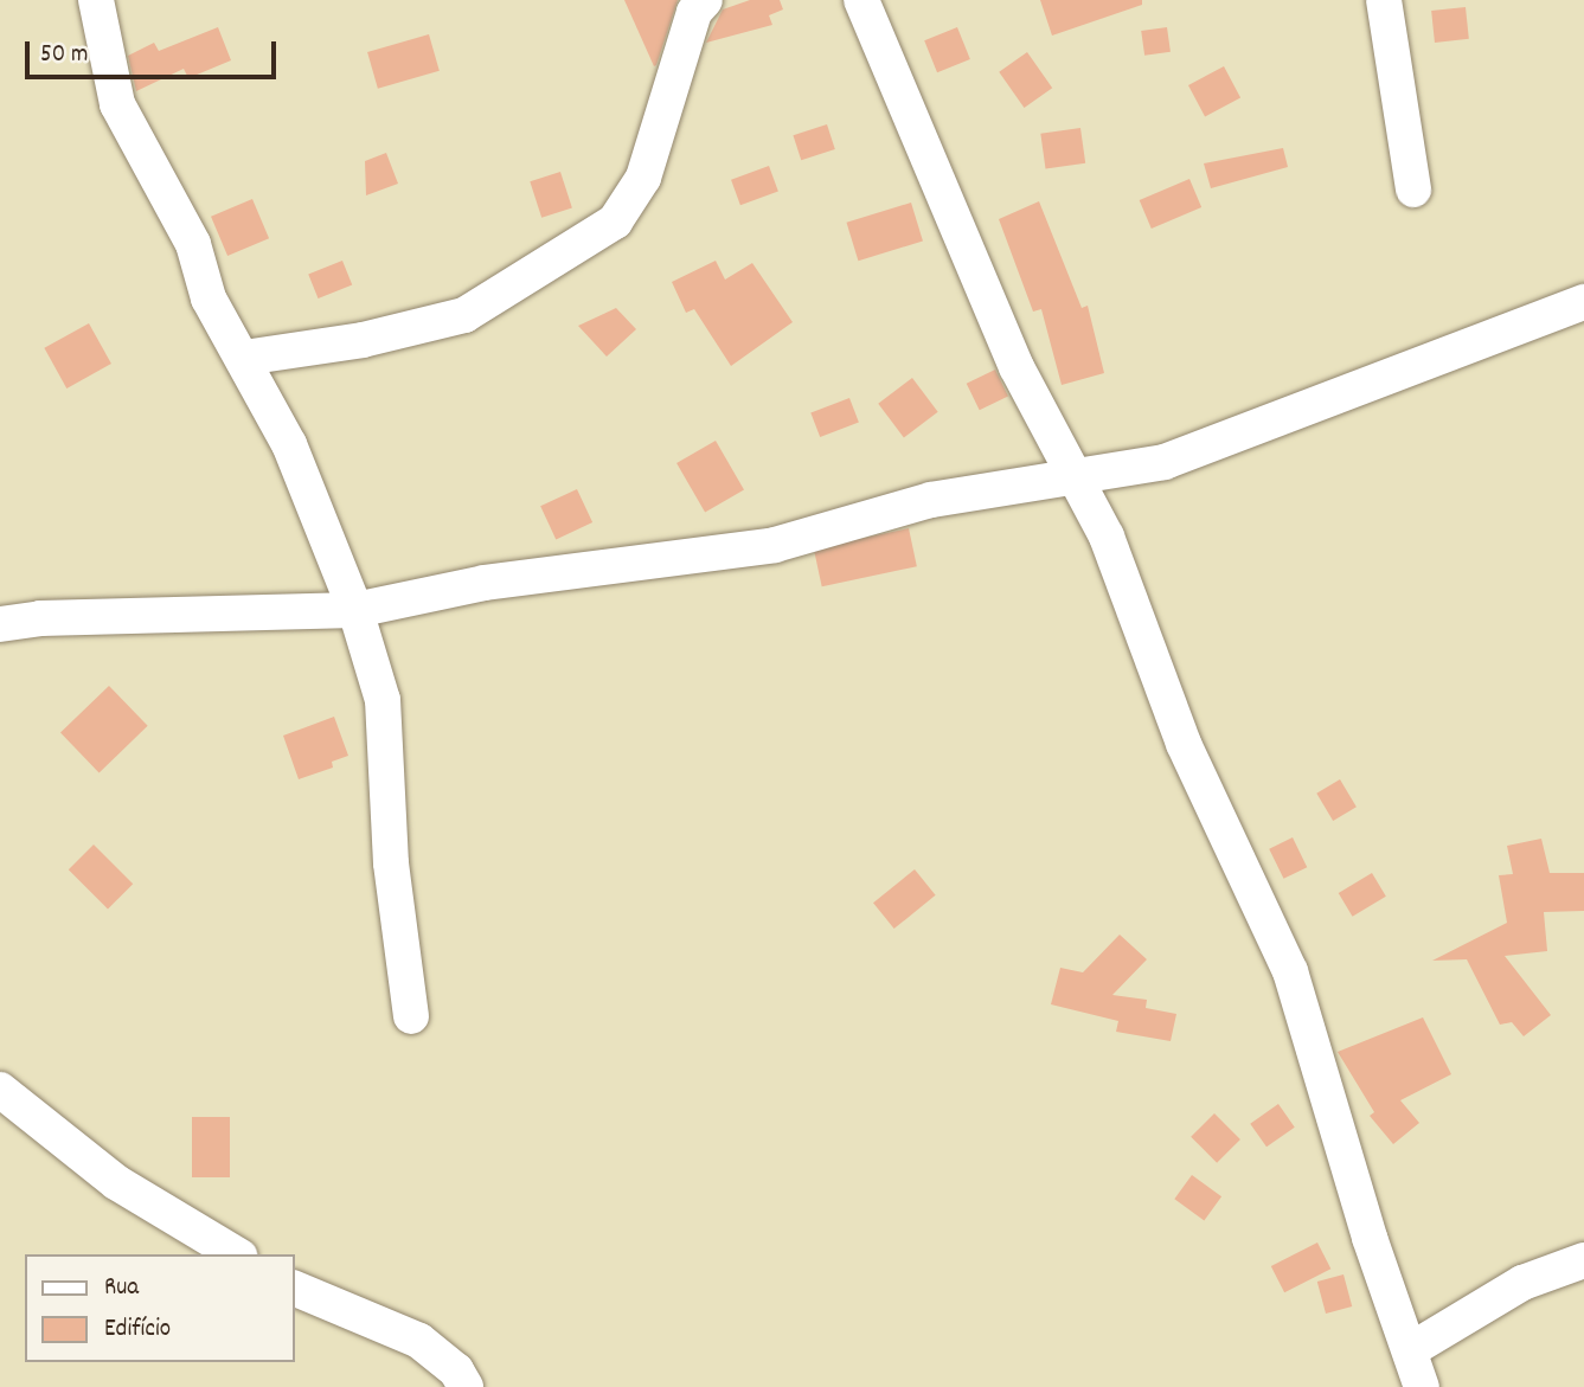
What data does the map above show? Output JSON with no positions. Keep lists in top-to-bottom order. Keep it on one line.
{"legend":["Rua","Edifício"],"scale_bar":"50 m"}
